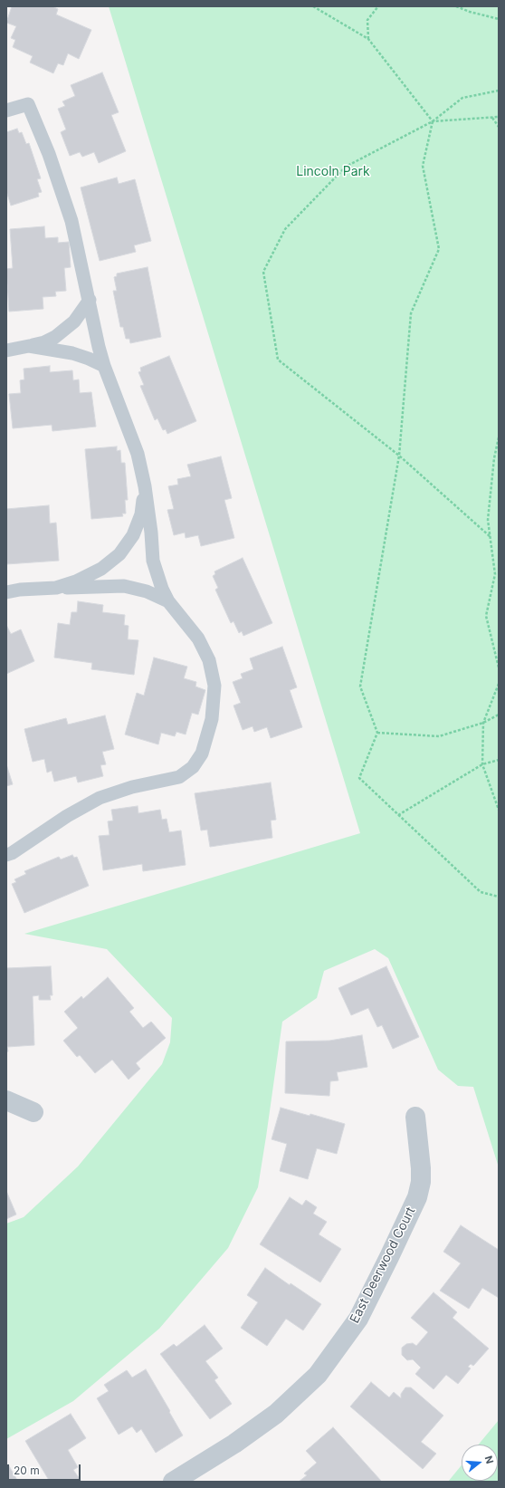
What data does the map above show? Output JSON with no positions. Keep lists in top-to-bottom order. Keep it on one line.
{"streets":{"street":["East Deerwood Court"]},"parks":["Lincoln Park"],"scale_bar":"20 m","north":"right"}
